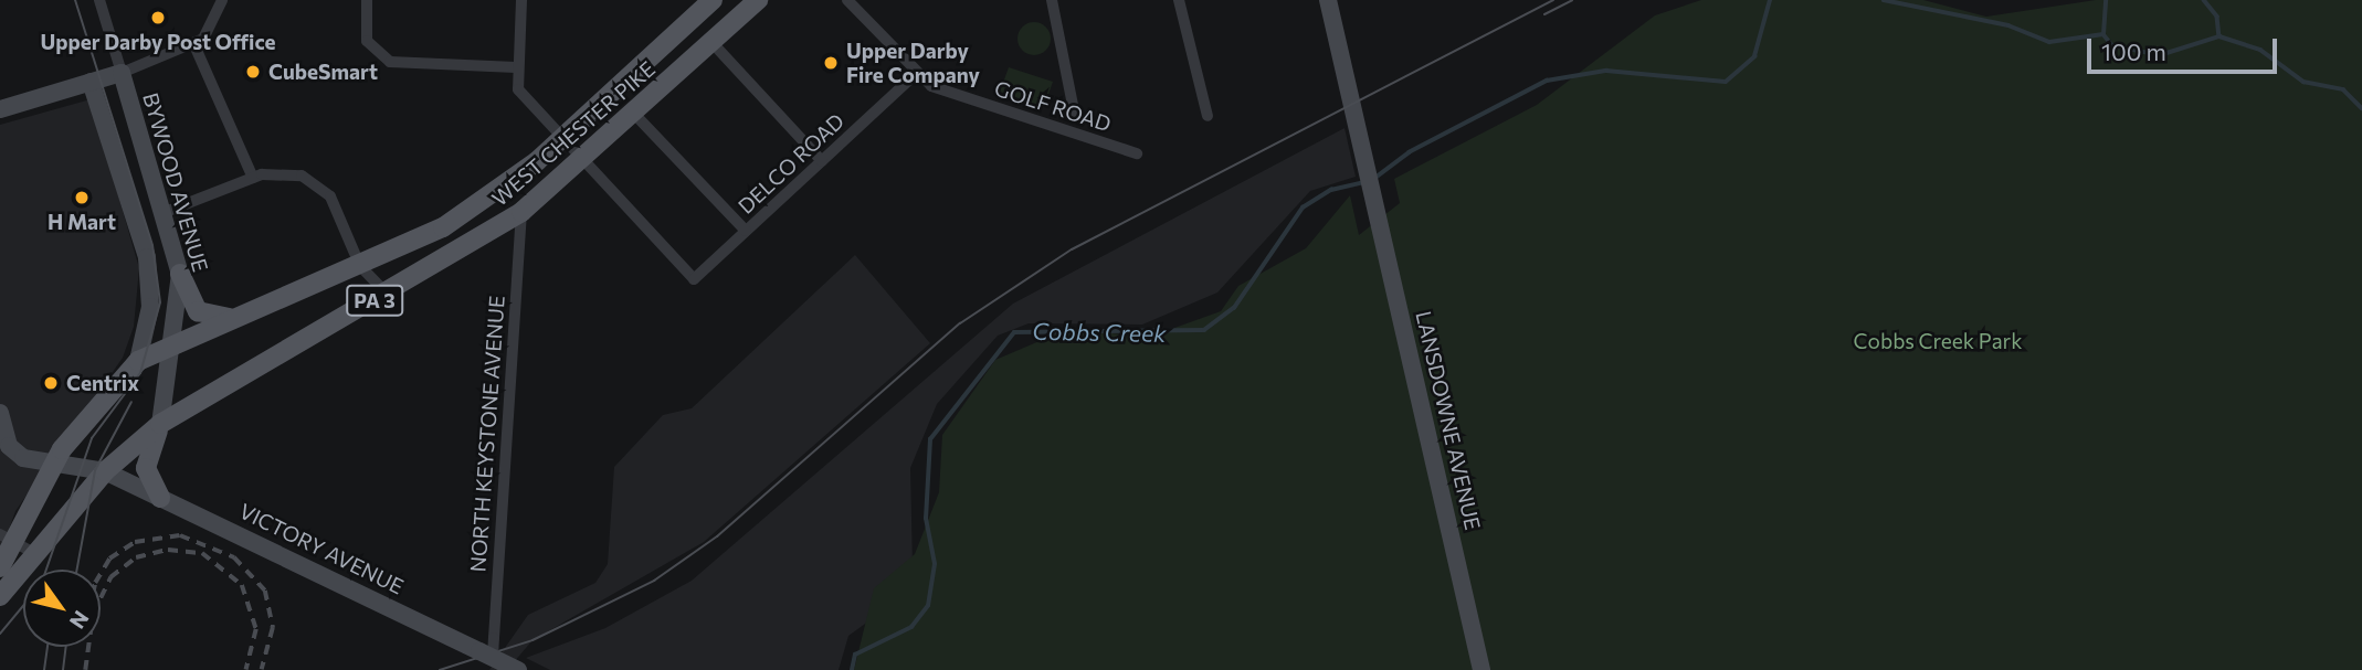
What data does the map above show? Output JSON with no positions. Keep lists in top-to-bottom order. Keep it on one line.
{"streets":{"main road":["WEST CHESTER PIKE","PA 3"],"street":["GOLF ROAD","DELCO ROAD","BYWOOD AVENUE","LANSDOWNE AVENUE","NORTH KEYSTONE AVENUE","VICTORY AVENUE"]},"crossings":[["GOLF ROAD","DELCO ROAD"],["WEST CHESTER PIKE","DELCO ROAD"],["WEST CHESTER PIKE","BYWOOD AVENUE"],["WEST CHESTER PIKE","PA 3"],["WEST CHESTER PIKE","NORTH KEYSTONE AVENUE"],["WEST CHESTER PIKE","VICTORY AVENUE"],["NORTH KEYSTONE AVENUE","VICTORY AVENUE"]],"water":["Cobbs Creek"],"parks":["Cobbs Creek Park"],"places":["Upper Darby Post Office","Upper Darby Fire Company","CubeSmart","H Mart","Centrix"],"scale_bar":"100 m","north":"bottom right"}
